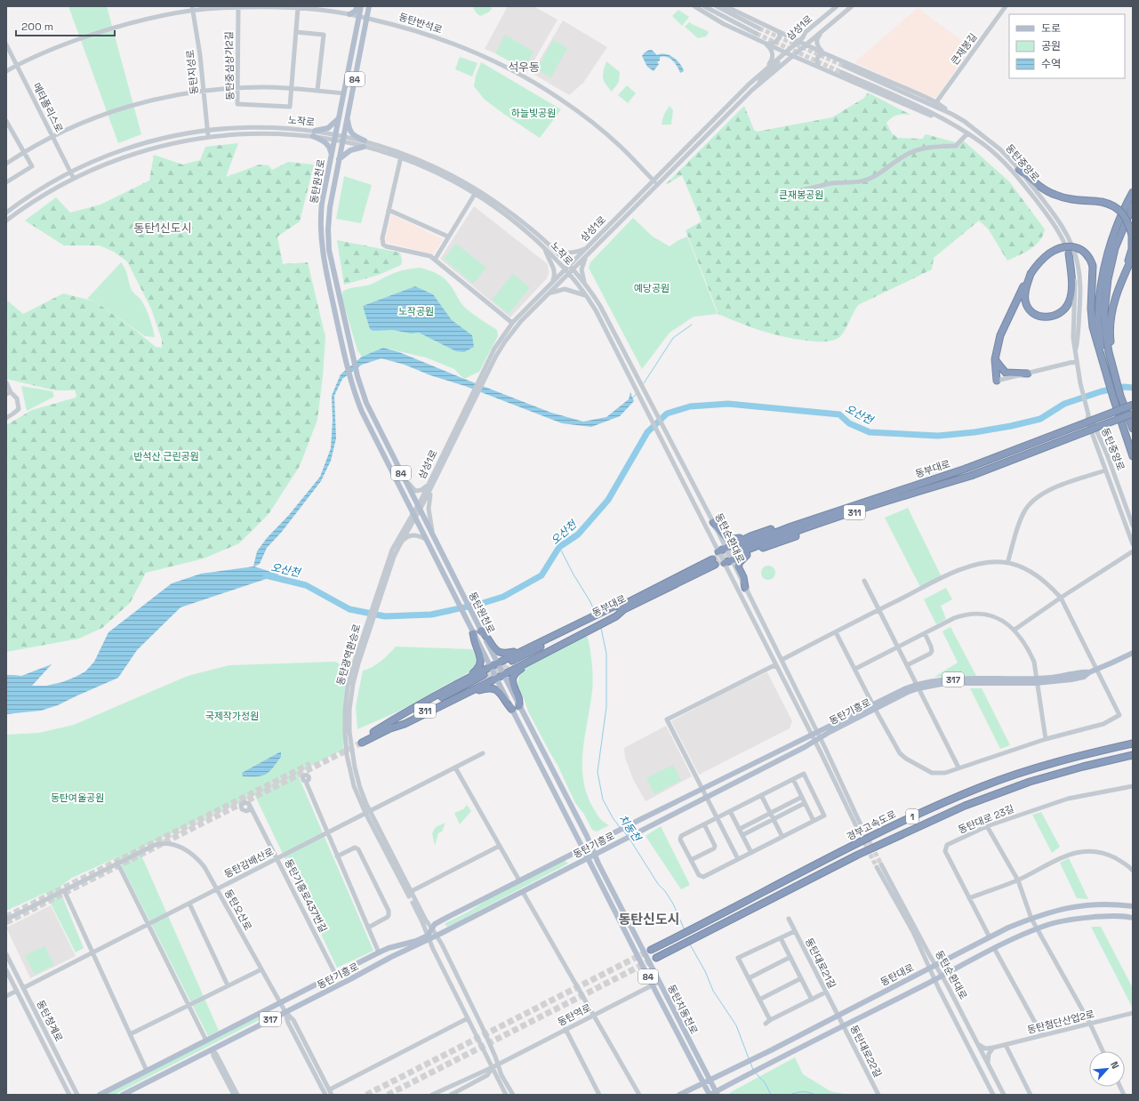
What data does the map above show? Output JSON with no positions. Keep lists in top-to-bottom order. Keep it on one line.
{"streets":{"highway":["동부대로","311","1","경부고속도로"],"main road":["84","동탄원천로","317","동탄기흥로","동탄대로","동탄치동천로"],"street":["동탄반석로","삼성1로","큰재봉길","동탄중심상가2길","동탄지성로","메타폴리스로","노작로","동탄중앙로","동탄순환대로","동탄광역환승로","동탄대로 23길","동탄감배산로","동탄기흥로437번길","동탄오산로","동탄대로21길","동탄역로","동탄청계로","동탄첨단산업2로","동탄대로22길"]},"crossings":[["동탄반석로","삼성1로"],["동탄반석로","동탄중심상가2길"],["동탄반석로","동탄지성로"],["동탄반석로","메타폴리스로"],["동탄반석로","동탄원천로"],["삼성1로","노작로"],["삼성1로","동탄원천로"],["삼성1로","동탄순환대로"],["삼성1로","동탄광역환승로"],["동탄지성로","노작로"],["메타폴리스로","노작로"],["노작로","동탄원천로"],["노작로","동탄순환대로"],["동탄원천로","동탄광역환승로"],["동탄원천로","동탄기흥로"],["동탄원천로","동탄치동천로"],["동탄순환대로","동탄기흥로"],["동탄순환대로","동탄대로"],["동탄광역환승로","동탄기흥로"],["동탄광역환승로","동탄감배산로"],["동탄광역환승로","동탄역로"],["동탄기흥로","동탄기흥로437번길"],["동탄기흥로","동탄오산로"],["동탄기흥로","동탄치동천로"],["동탄대로 23길","동탄대로"],["동탄감배산로","동탄기흥로437번길"],["동탄감배산로","동탄오산로"],["동탄감배산로","동탄청계로"],["동탄대로21길","동탄대로"],["동탄대로21길","동탄대로22길"],["동탄대로","동탄치동천로"],["동탄대로","동탄대로22길"],["동탄치동천로","동탄역로"]],"districts":["석우동","동탄1신도시","동탄신도시"],"water":["오산천","치동천"],"parks":["하늘빛공원","큰재봉공원","예당공원","노작공원","반석산 근린공원","국제작가정원","동탄여울공원"],"legend":["도로","공원","수역"],"scale_bar":"200 m","north":"top right"}
